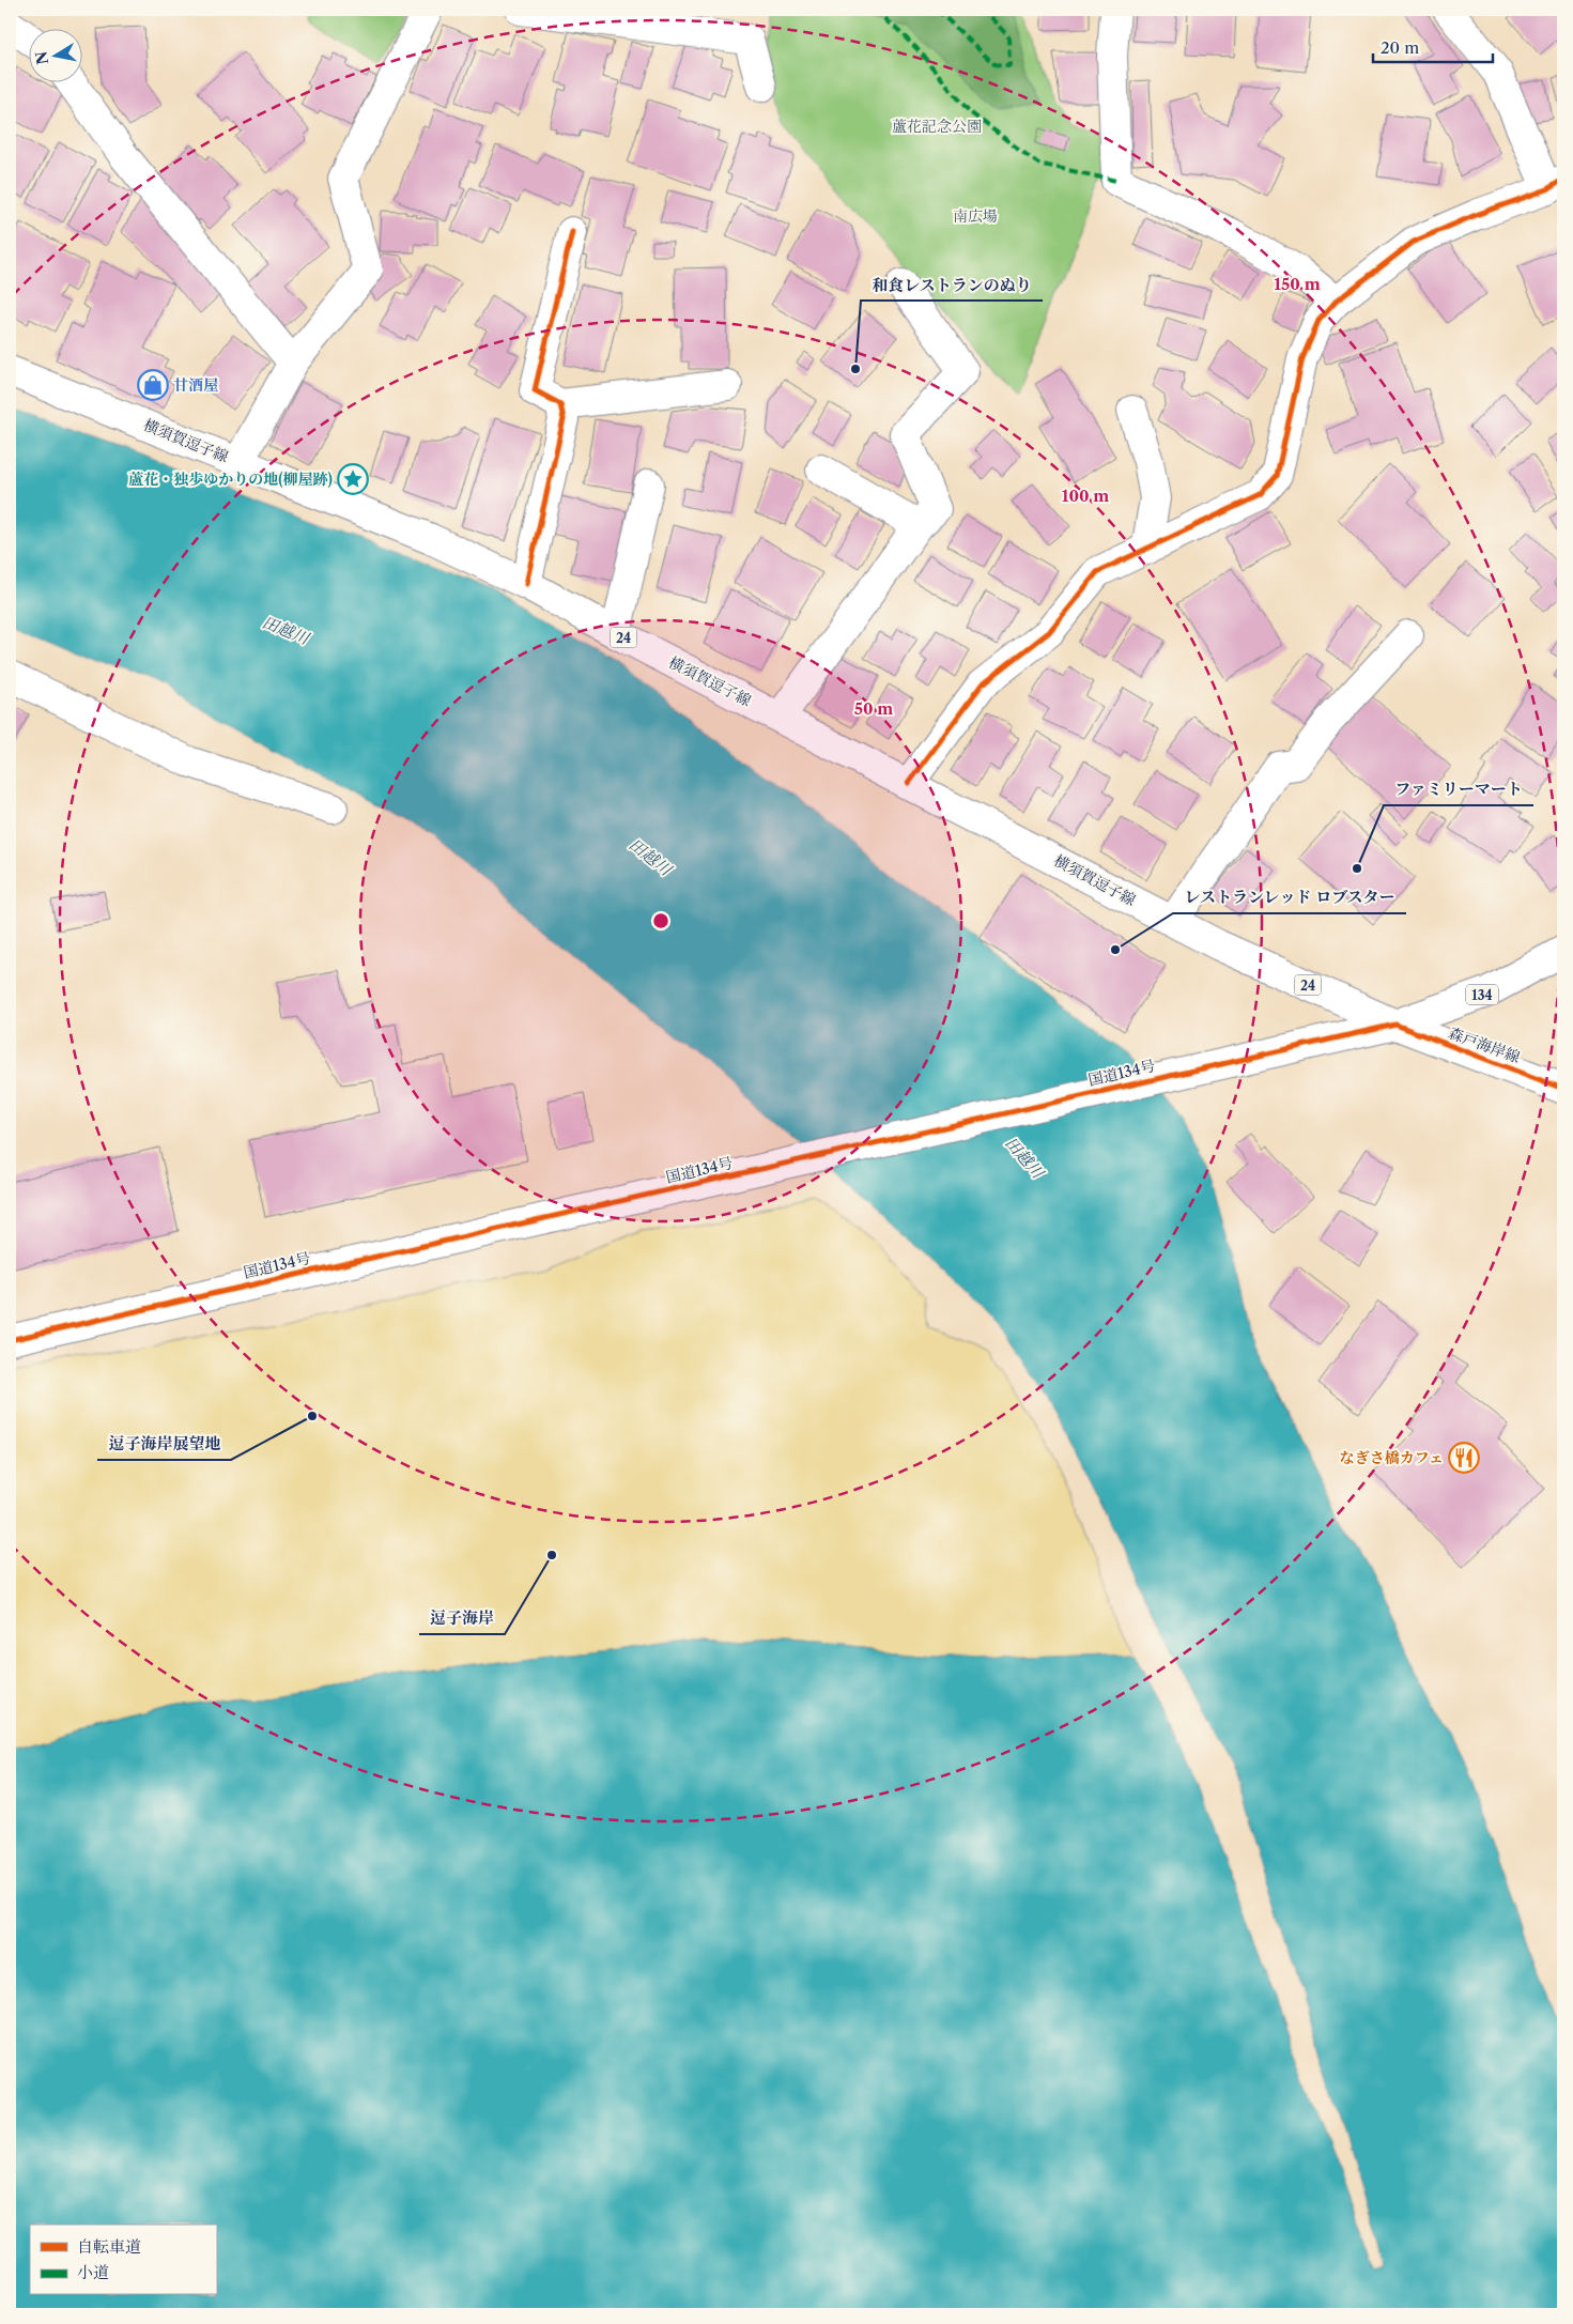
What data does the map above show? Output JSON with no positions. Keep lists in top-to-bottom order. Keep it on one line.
{"streets":{"main road":["横須賀逗子線","24","134","森戸海岸線","国道134号"]},"crossings":[["横須賀逗子線","森戸海岸線"],["横須賀逗子線","国道134号"],["森戸海岸線","国道134号"]],"water":["田越川"],"parks":["蘆花記念公園","南広場"],"places":{"other":["和食レストランのぬり","ファミリーマート","レストランレッド ロブスター","逗子海岸展望地","逗子海岸"],"shop":["甘酒屋"],"place":["蘆花・独歩ゆかりの地(柳屋跡)"],"restaurant":["なぎさ橋カフェ"]},"legend":["自転車道","小道"],"scale_bar":"20 m","north":"left","rings":["150 m","100 m","50 m"]}
